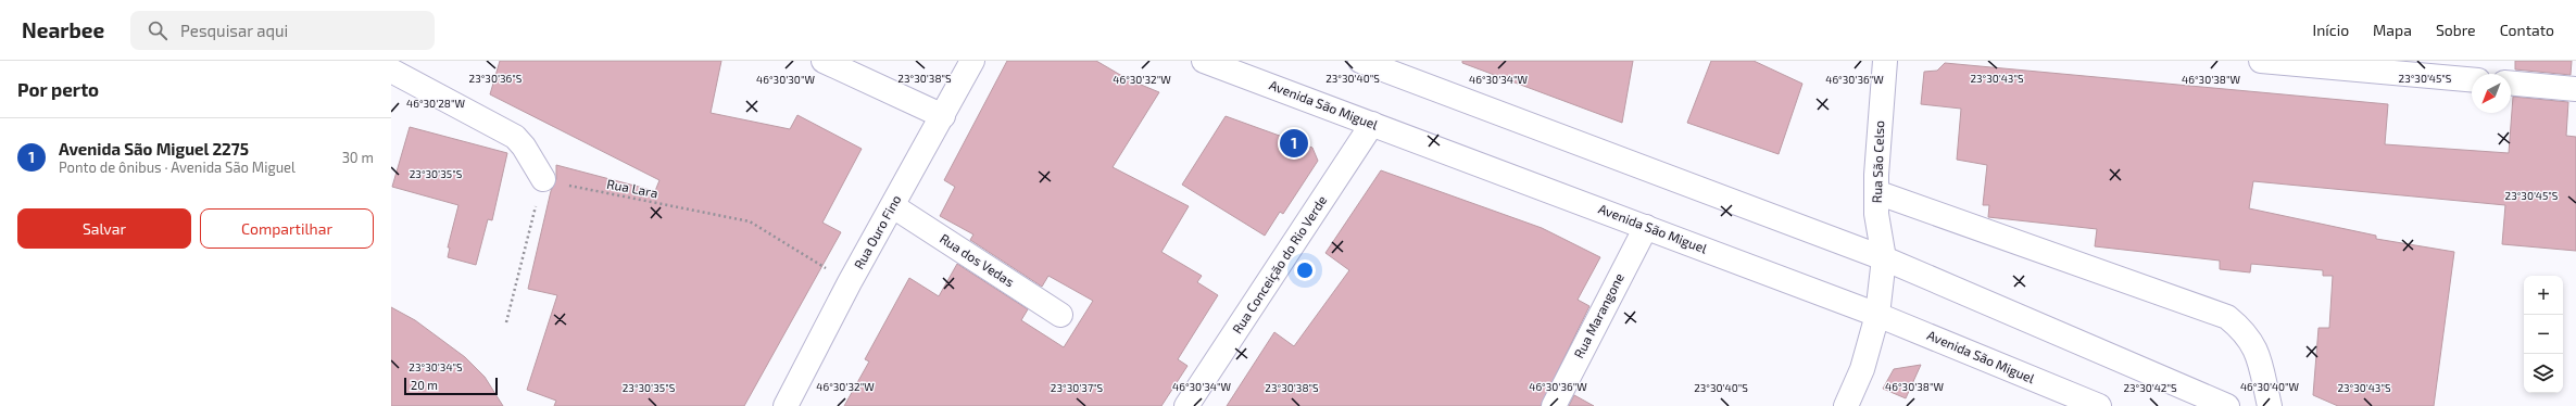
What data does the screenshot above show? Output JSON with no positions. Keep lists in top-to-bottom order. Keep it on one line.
{"streets":{"street":["Avenida São Miguel","Rua São Celso","Rua Ouro Fino","Rua dos Vedas","Rua Conceição do Rio Verde","Rua Marangone"],"path":["Rua Lara"]},"crossings":[["Avenida São Miguel","Rua São Celso"],["Avenida São Miguel","Rua Conceição do Rio Verde"],["Avenida São Miguel","Rua Marangone"],["Rua Lara","Rua Ouro Fino"],["Rua Ouro Fino","Rua dos Vedas"]],"scale_bar":"20 m","north":"bottom left","page":{"header":"Nearbee","search":"Pesquisar aqui","nav":["Início","Mapa","Sobre","Contato"],"heading":"Por perto","list":[{"mark":"1","name":"Avenida São Miguel 2275","note":"Ponto de ônibus · Avenida São Miguel","value":"30 m"}],"pins":"1","buttons":["Salvar","Compartilhar"],"map_buttons":["+","−"],"scale":"20 m"},"coordinates":["23°30'45\"S","23°30'36\"S","23°30'38\"S","23°30'40\"S","23°30'43\"S","46°30'30\"W","46°30'32\"W","46°30'34\"W","46°30'36\"W","46°30'38\"W","46°30'28\"W","23°30'35\"S","23°30'34\"S","46°30'40\"W","23°30'37\"S","23°30'42\"S"]}
